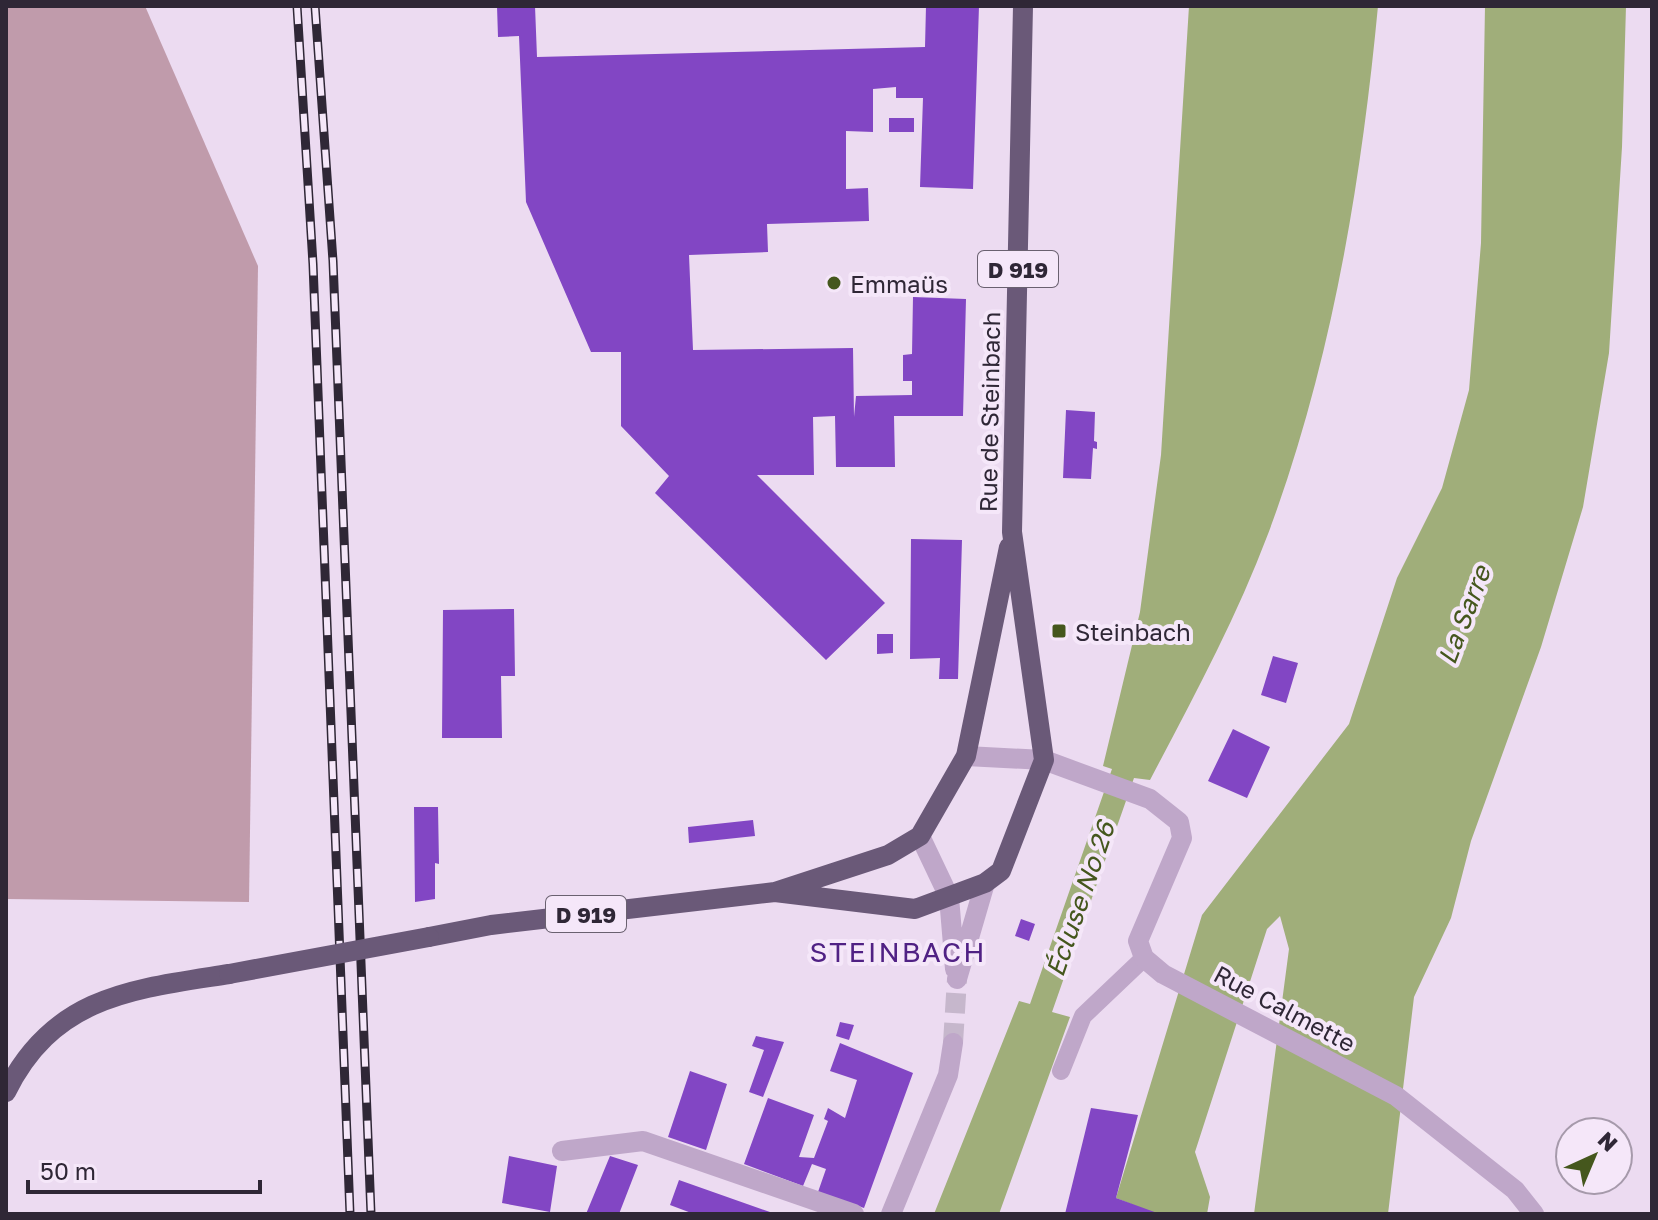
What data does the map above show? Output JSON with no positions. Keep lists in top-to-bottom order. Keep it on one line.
{"streets":{"main road":["D 919","Rue de Steinbach"],"street":["Rue Calmette"]},"crossings":[["D 919","Rue de Steinbach"]],"districts":["STEINBACH"],"water":["La Sarre","Écluse No 26"],"places":{"other":["Emmaüs"],"transit":["Steinbach"]},"scale_bar":"50 m","north":"top right"}
